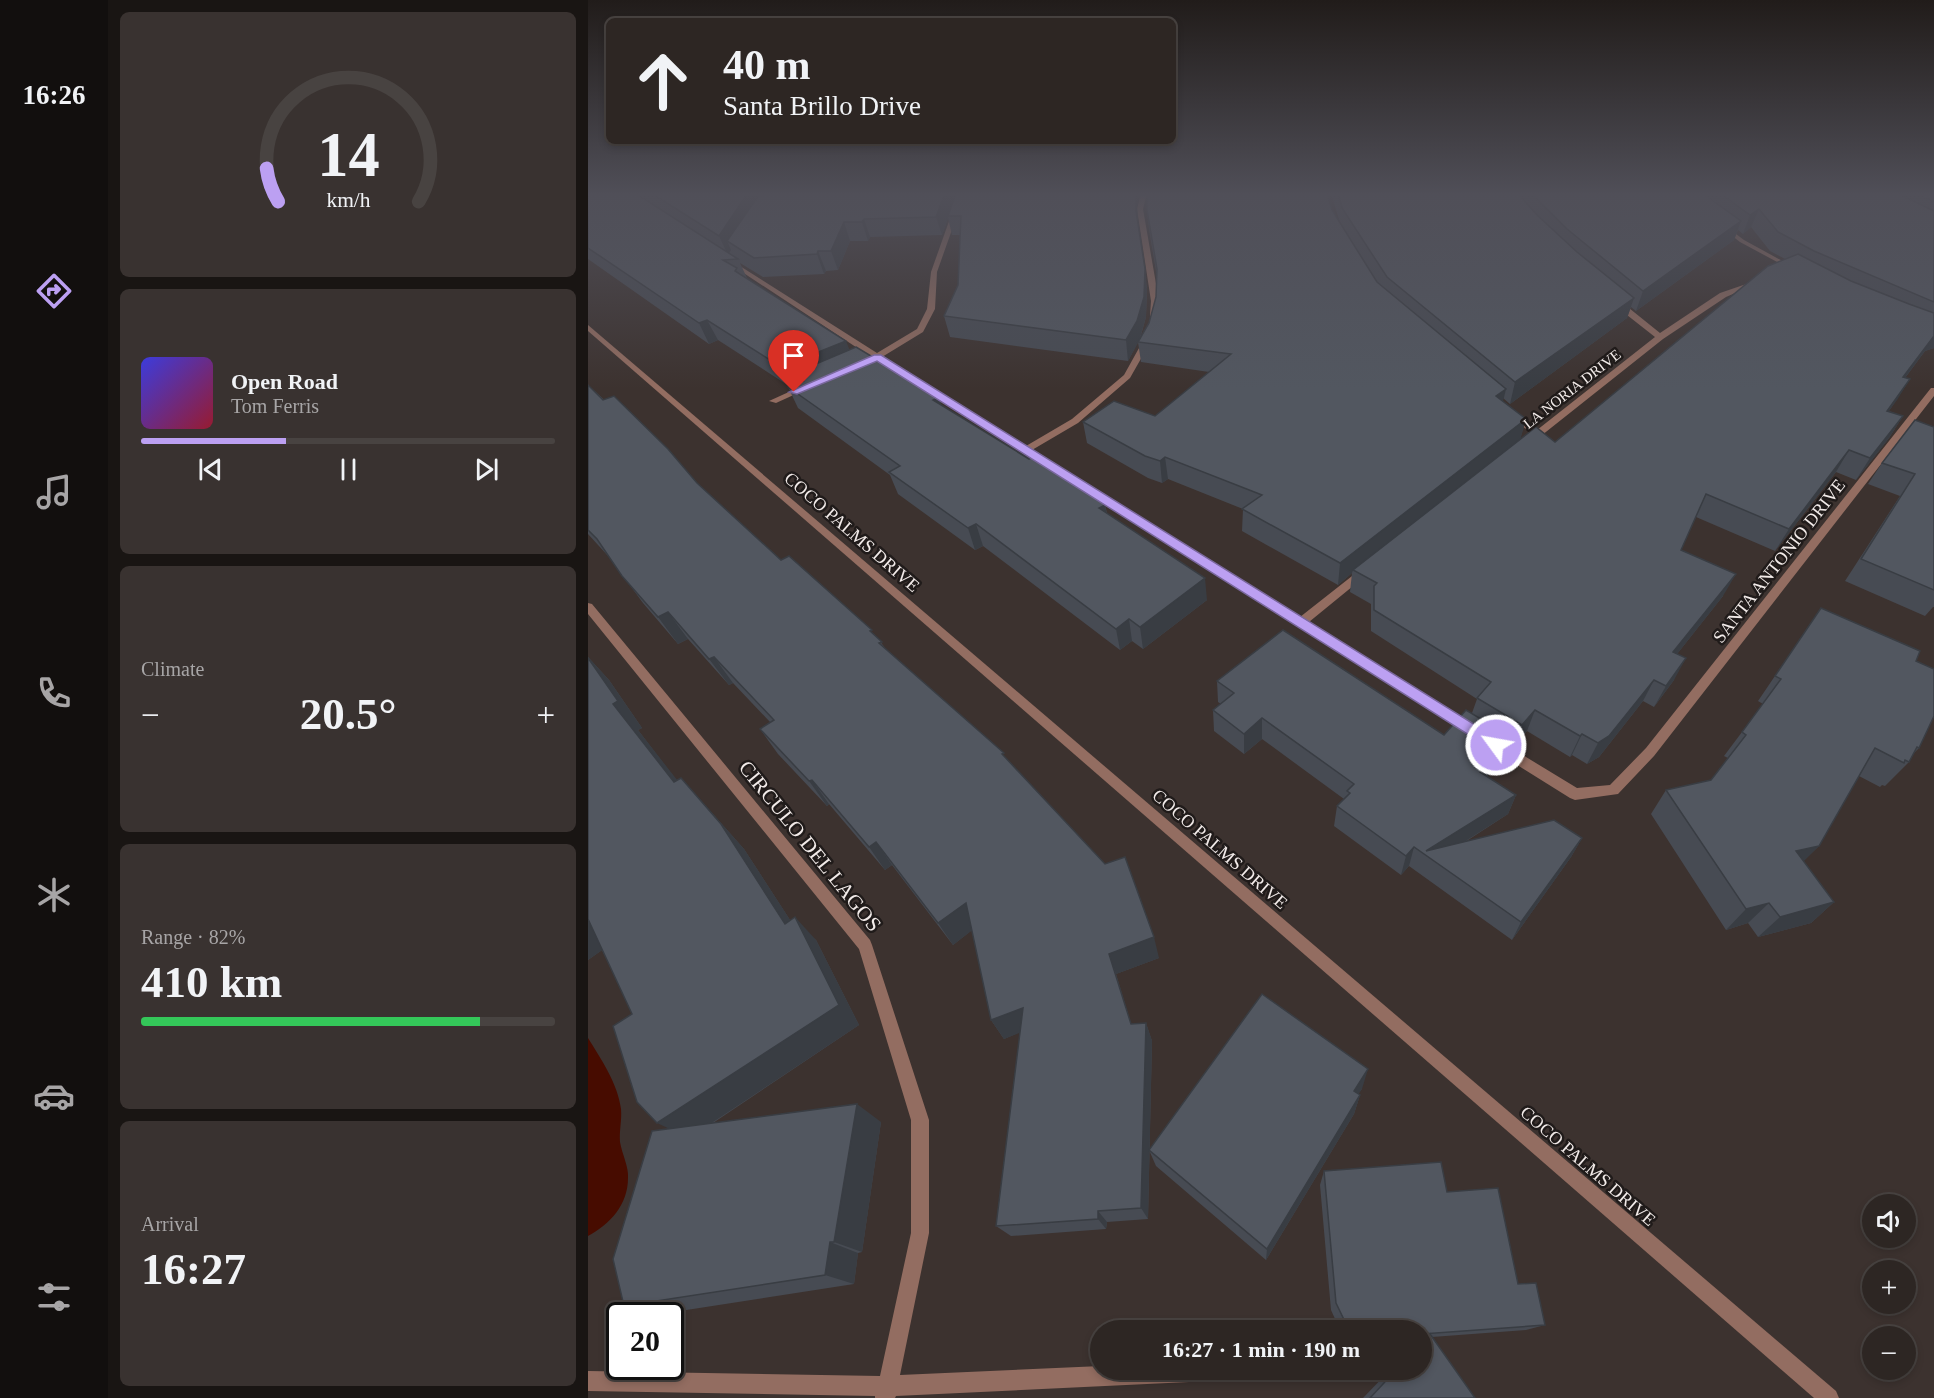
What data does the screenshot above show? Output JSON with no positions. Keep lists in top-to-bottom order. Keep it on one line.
{"streets":{"street":["LA NORIA DRIVE","COCO PALMS DRIVE","SANTA ANTONIO DRIVE","CIRCULO DEL LAGOS"]},"page":{"tabs":"16:26","turn":["40 m","Santa Brillo Drive"],"song":["Open Road","Tom Ferris"],"tile":["Climate",["Range · 82%","410 km"],["Arrival","16:27"]],"heat":["−","20.5°","+"],"map_buttons":["+","−"],"limit":"20","trip":"16:27 · 1 min · 190 m","gauge":["14","km/h"]}}
